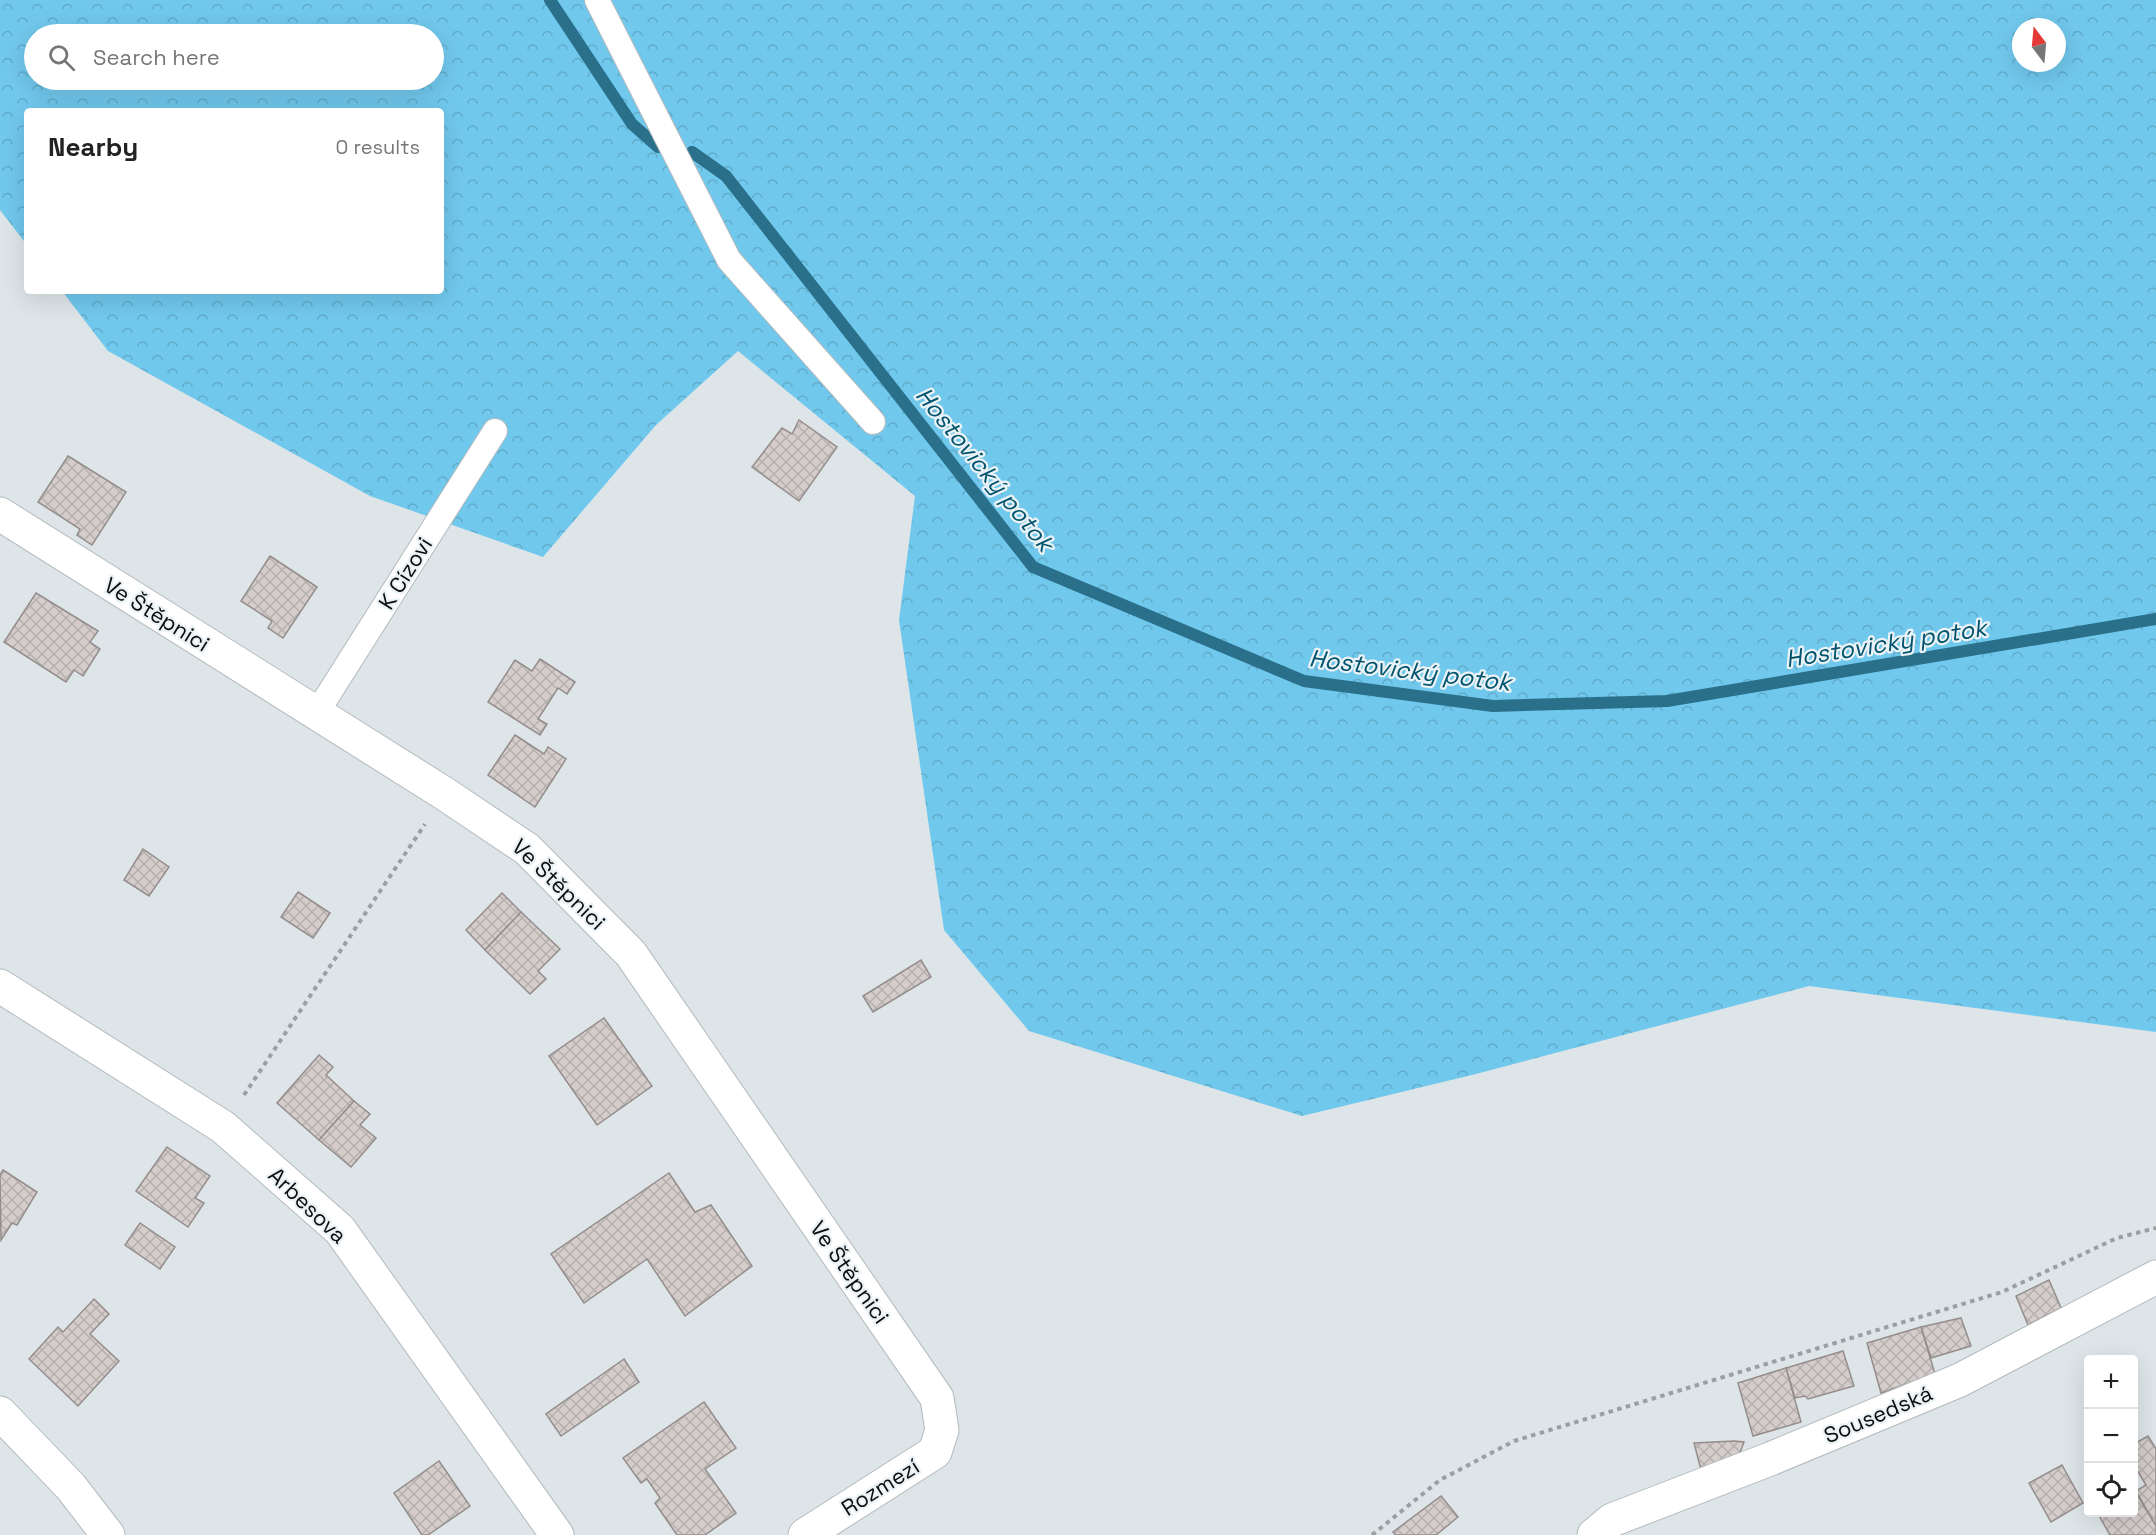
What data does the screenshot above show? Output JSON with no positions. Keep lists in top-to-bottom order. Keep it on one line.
{"streets":{"street":["Ve Štěpnici","Arbesova","Sousedská","Rozmezí"],"lane":["K Cízovi"]},"crossings":[["K Cízovi","Ve Štěpnici"],["Ve Štěpnici","Rozmezí"]],"water":["Hostovický potok"],"north":"top","page":{"search":"Search here","heading":["Nearby","0 results"],"map_buttons":["+","−"]}}
